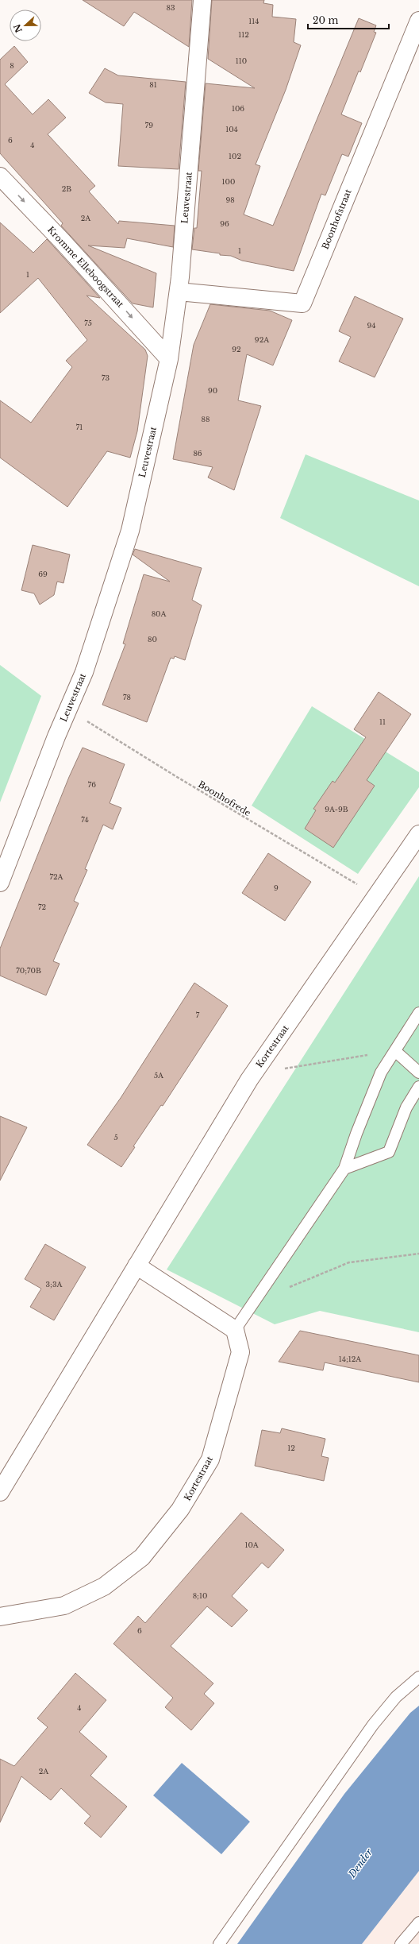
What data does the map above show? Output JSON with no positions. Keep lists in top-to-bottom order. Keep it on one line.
{"streets":{"street":["Leuvestraat","Boonhofstraat","Kromme Elleboogstraat","Kortestraat"],"path":["Boonhofrede"]},"crossings":[["Leuvestraat","Boonhofstraat"],["Leuvestraat","Kromme Elleboogstraat"],["Leuvestraat","Boonhofrede"],["Boonhofrede","Kortestraat"]],"one_way":["Kromme Elleboogstraat"],"water":["Dender"],"house_numbers":["83","114","112","110","8","81","106","79","104","6","4","102","100","2B","98","2A","96","1","1","75","94","92A","92","73","90","88","71","86","69","80A","80","78","11","76","9A-9B","74","72A","9","72","70;70B","7","5A","5","3;3A","14;12A","12","10A","8;10","6","4","2A"],"scale_bar":"20 m","north":"left"}
